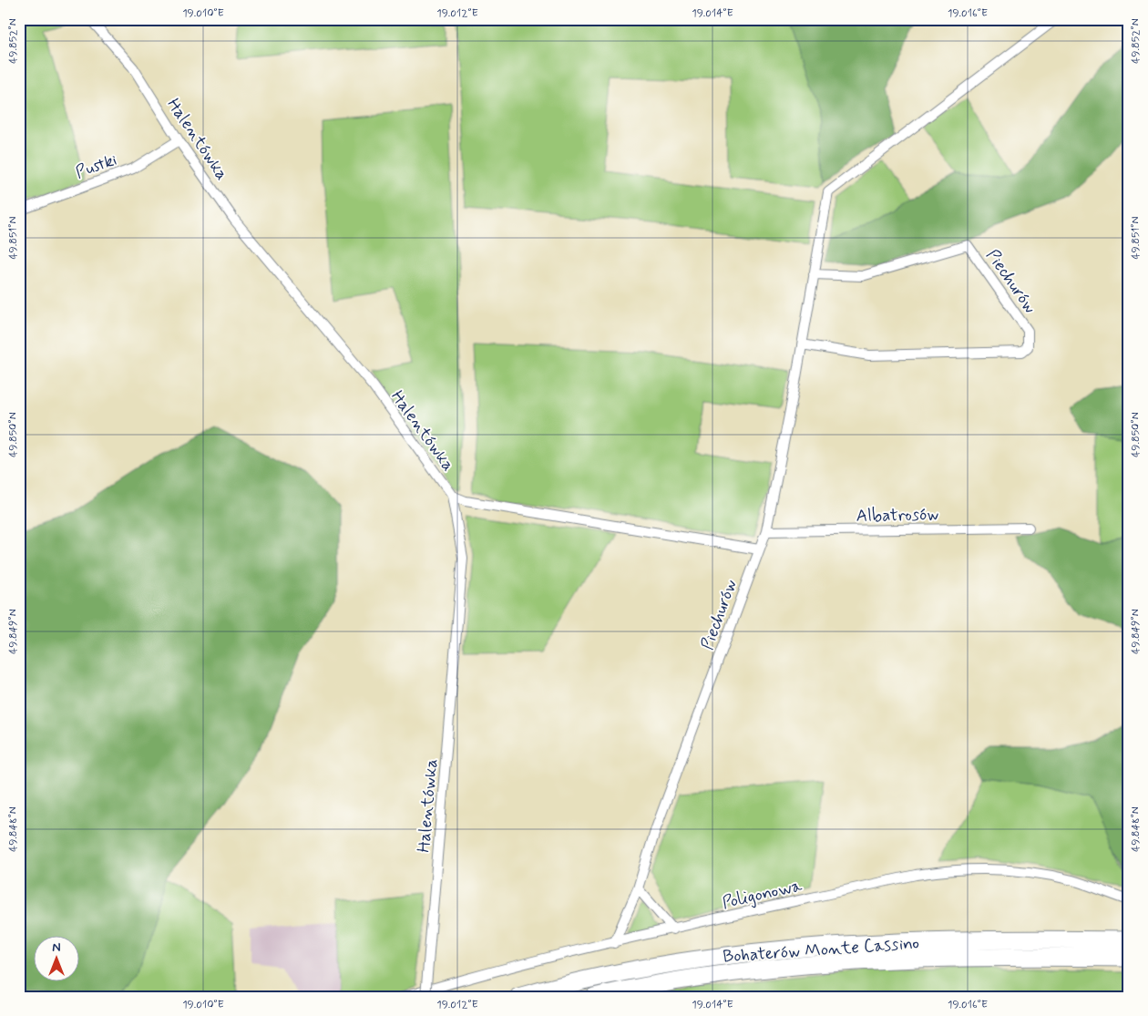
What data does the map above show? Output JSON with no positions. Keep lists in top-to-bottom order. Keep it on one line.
{"streets":{"highway":["Bohaterów Monte Cassino"],"street":["Halentówka","Pustki","Piechurów","Albatrosów","Poligonowa"]},"crossings":[["Halentówka","Pustki"],["Piechurów","Albatrosów"],["Piechurów","Poligonowa"]],"north":"top","coordinates":["19.010°E","19.012°E","19.014°E","19.016°E","49.852°N","49.851°N","49.850°N","49.849°N","49.848°N"]}
